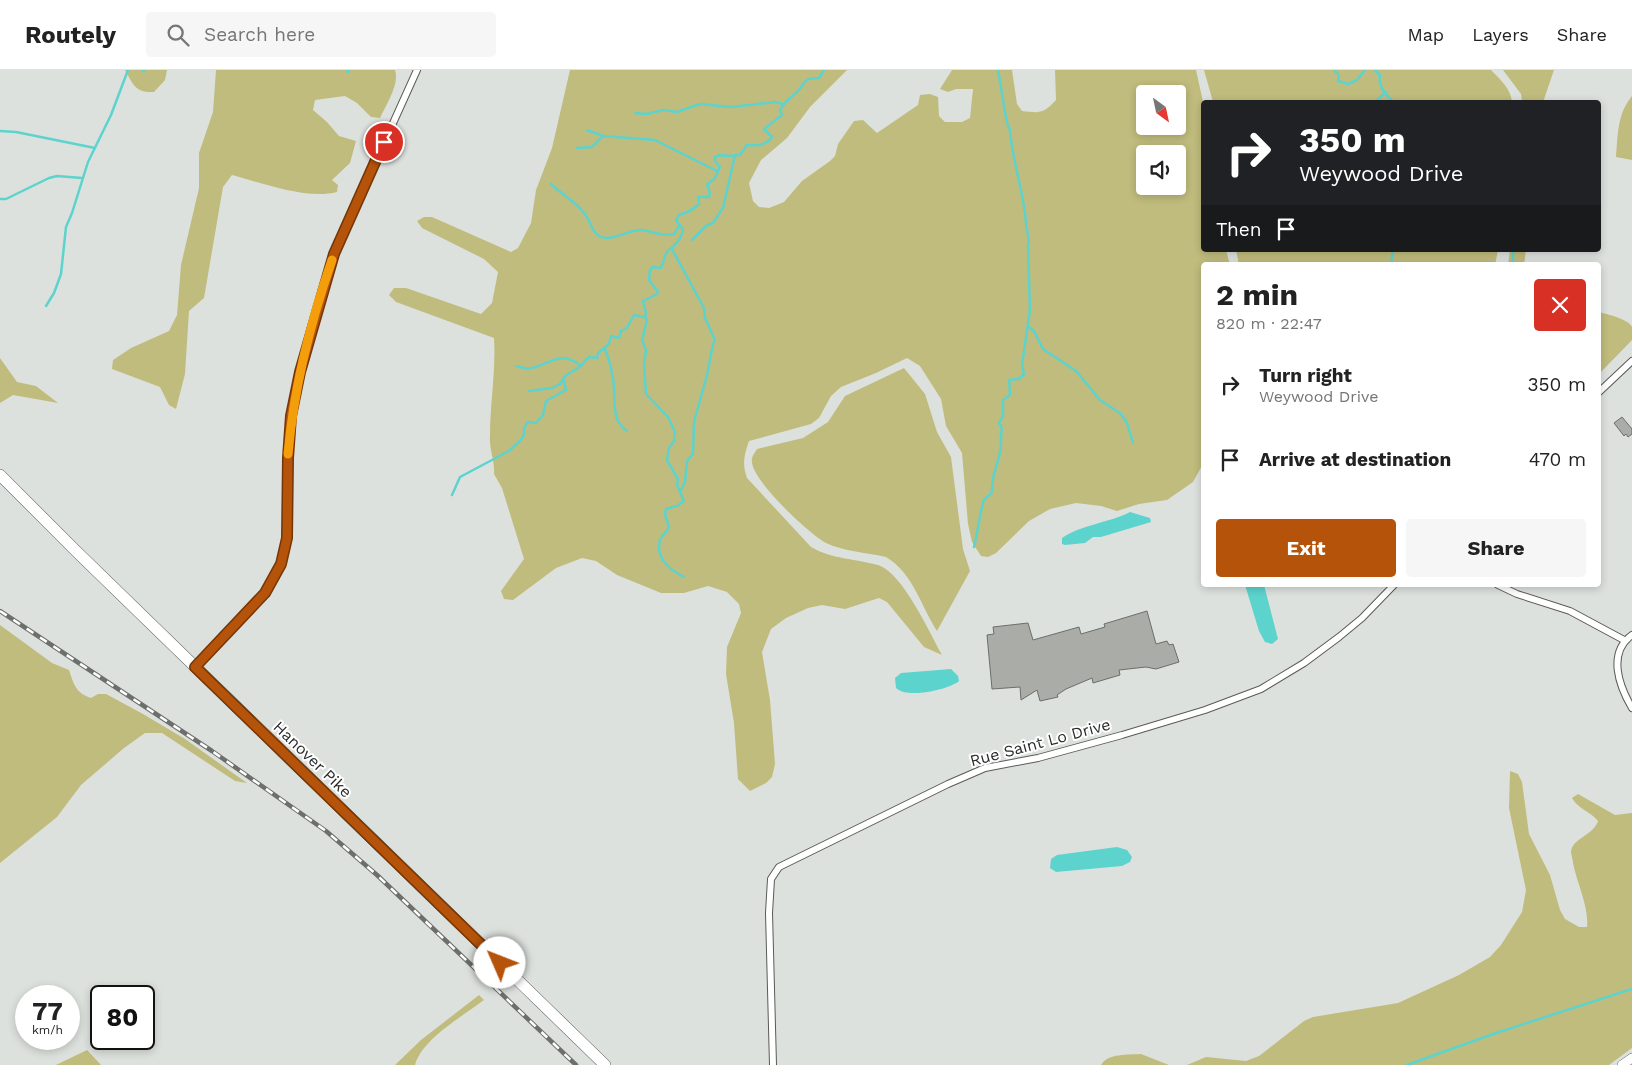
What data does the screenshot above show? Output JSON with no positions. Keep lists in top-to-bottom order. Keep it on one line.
{"streets":{"highway":["Hanover Pike"],"street":["Rue Saint Lo Drive"]},"north":"bottom right","page":{"header":"Routely","search":"Search here","nav":["Map","Layers","Share"],"turn":["350 m","Weywood Drive"],"then":"Then","heading":["2 min","820 m · 22:47"],"list":[{"name":"Turn right","note":"Weywood Drive","value":"350 m"},{"name":"Arrive at destination","value":"470 m"}],"buttons":["Exit","Share"],"speed":"77 km/h","limit":"80"}}
